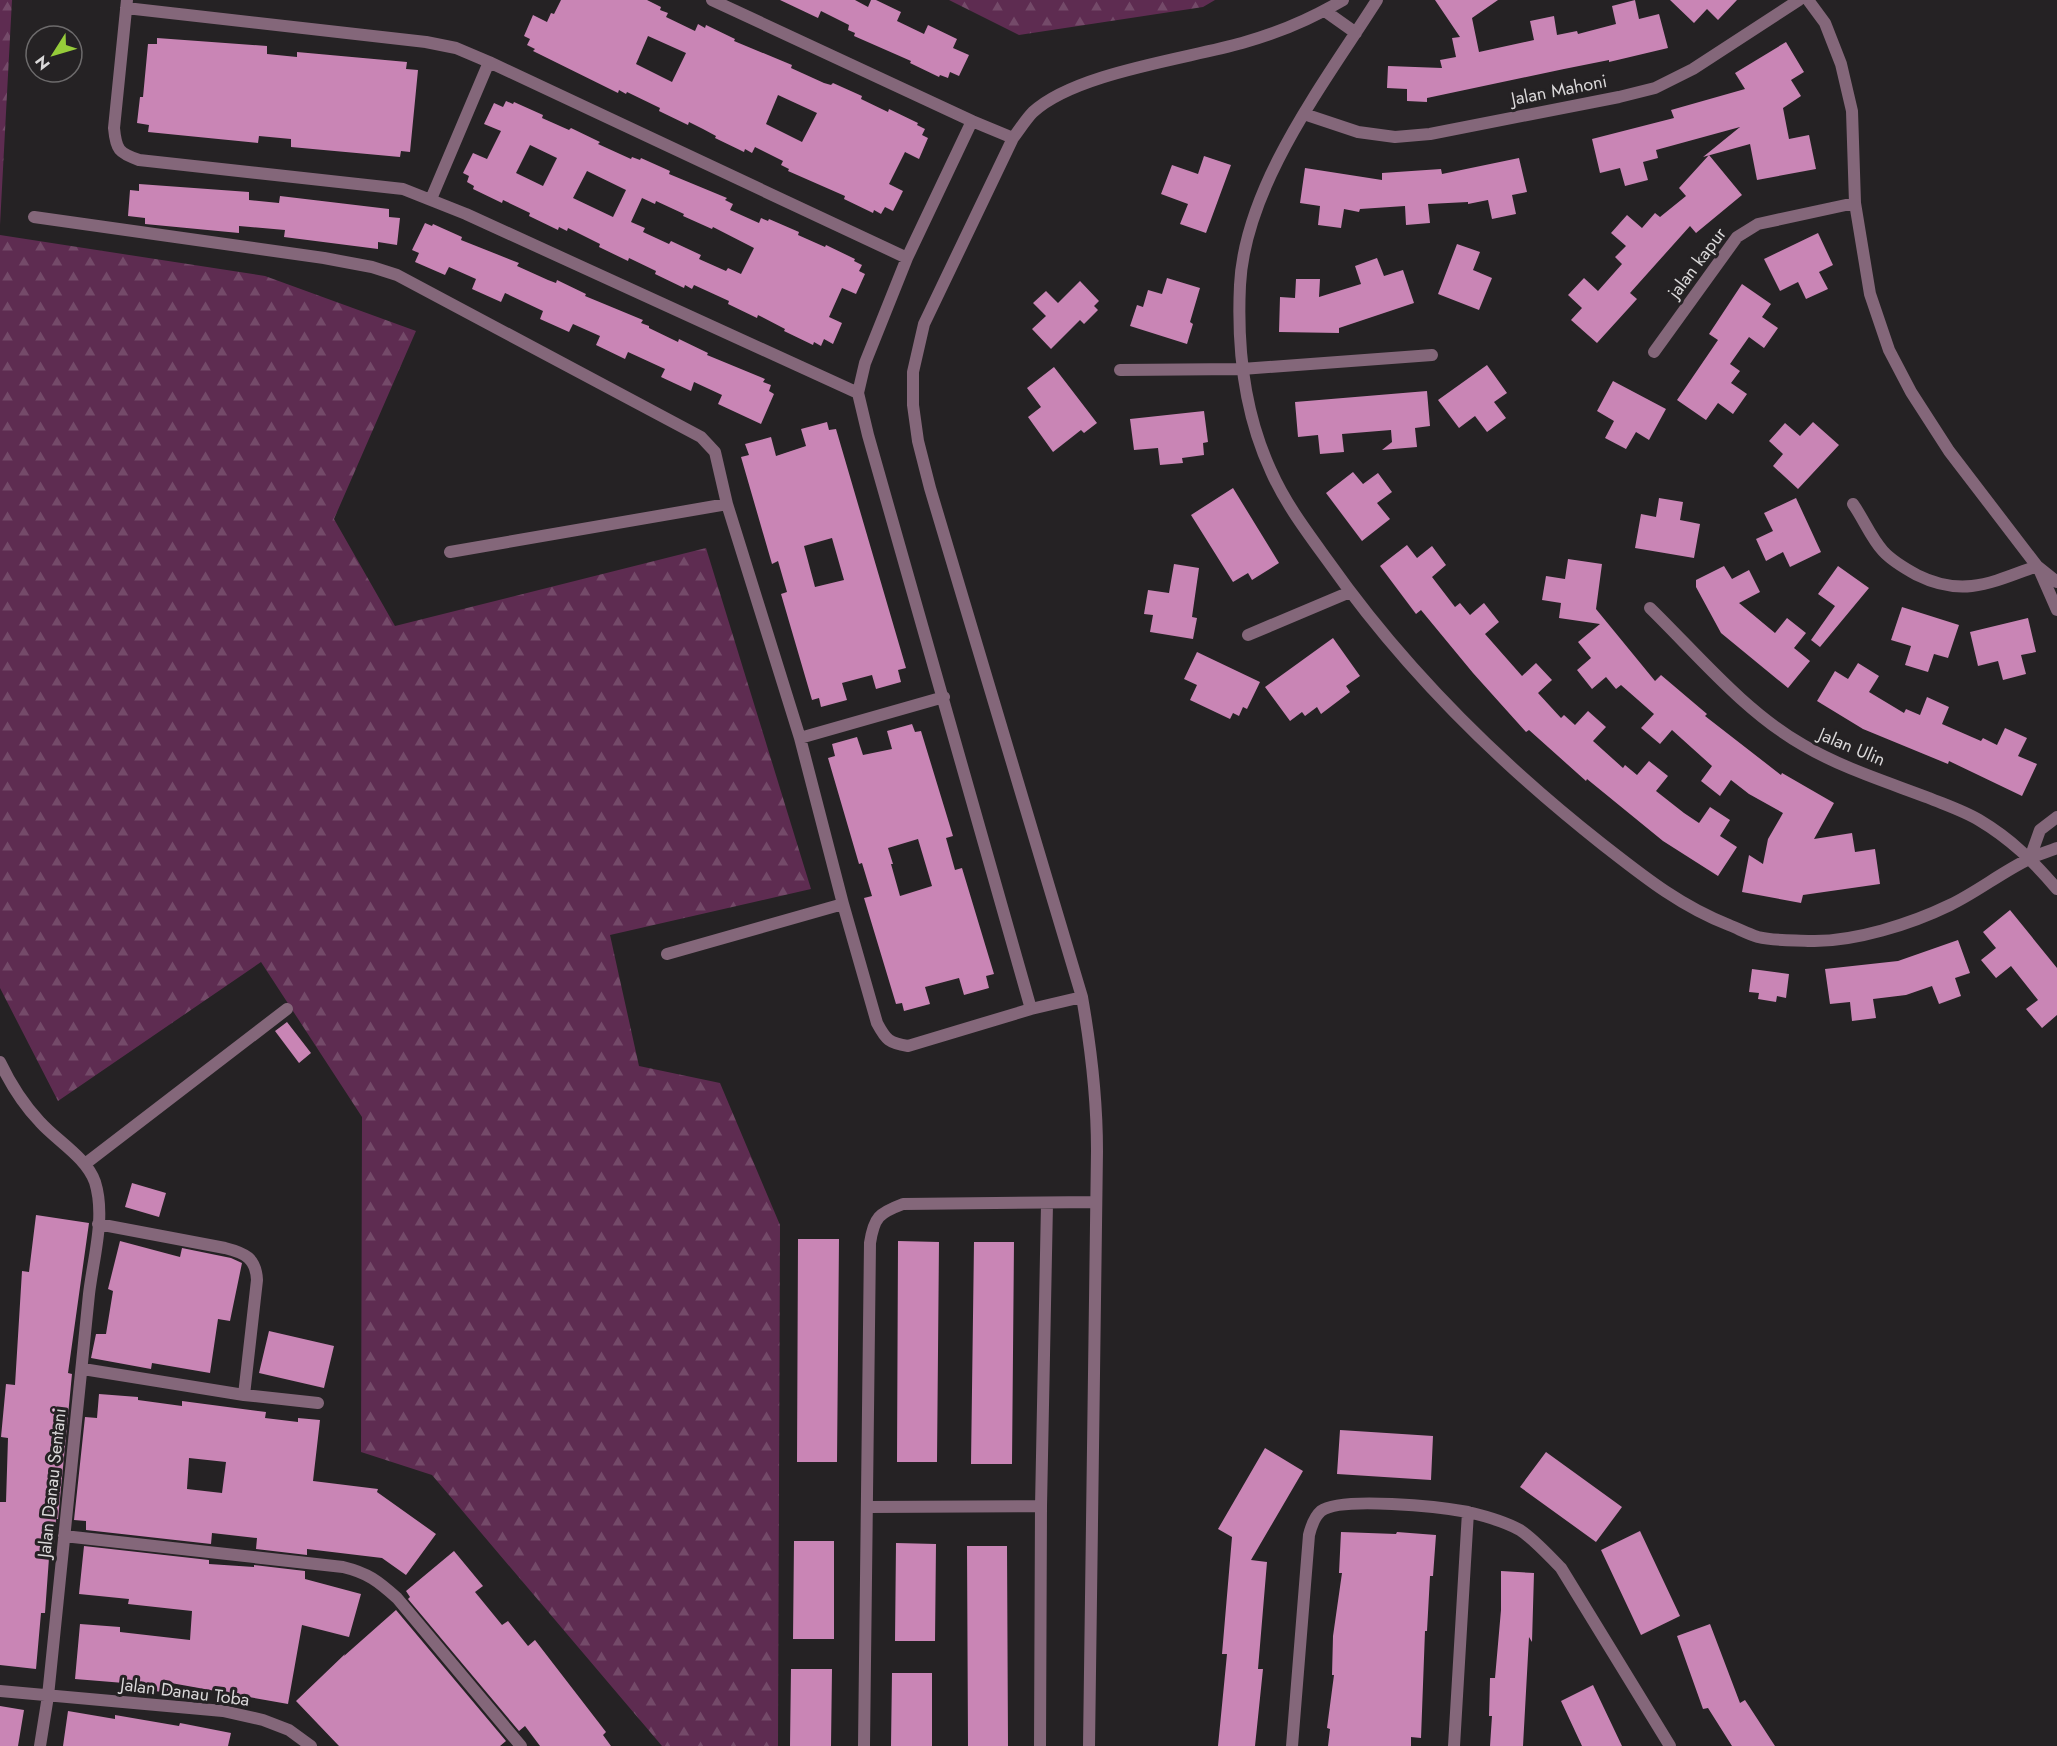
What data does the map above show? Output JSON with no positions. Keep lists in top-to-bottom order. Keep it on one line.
{"streets":{"street":["Jalan Mahoni","jalan kapur","Jalan Ulin","Jalan Danau Sentani","Jalan Danau Toba"]},"crossings":[["Jalan Danau Sentani","Jalan Danau Toba"]],"north":"bottom left"}
